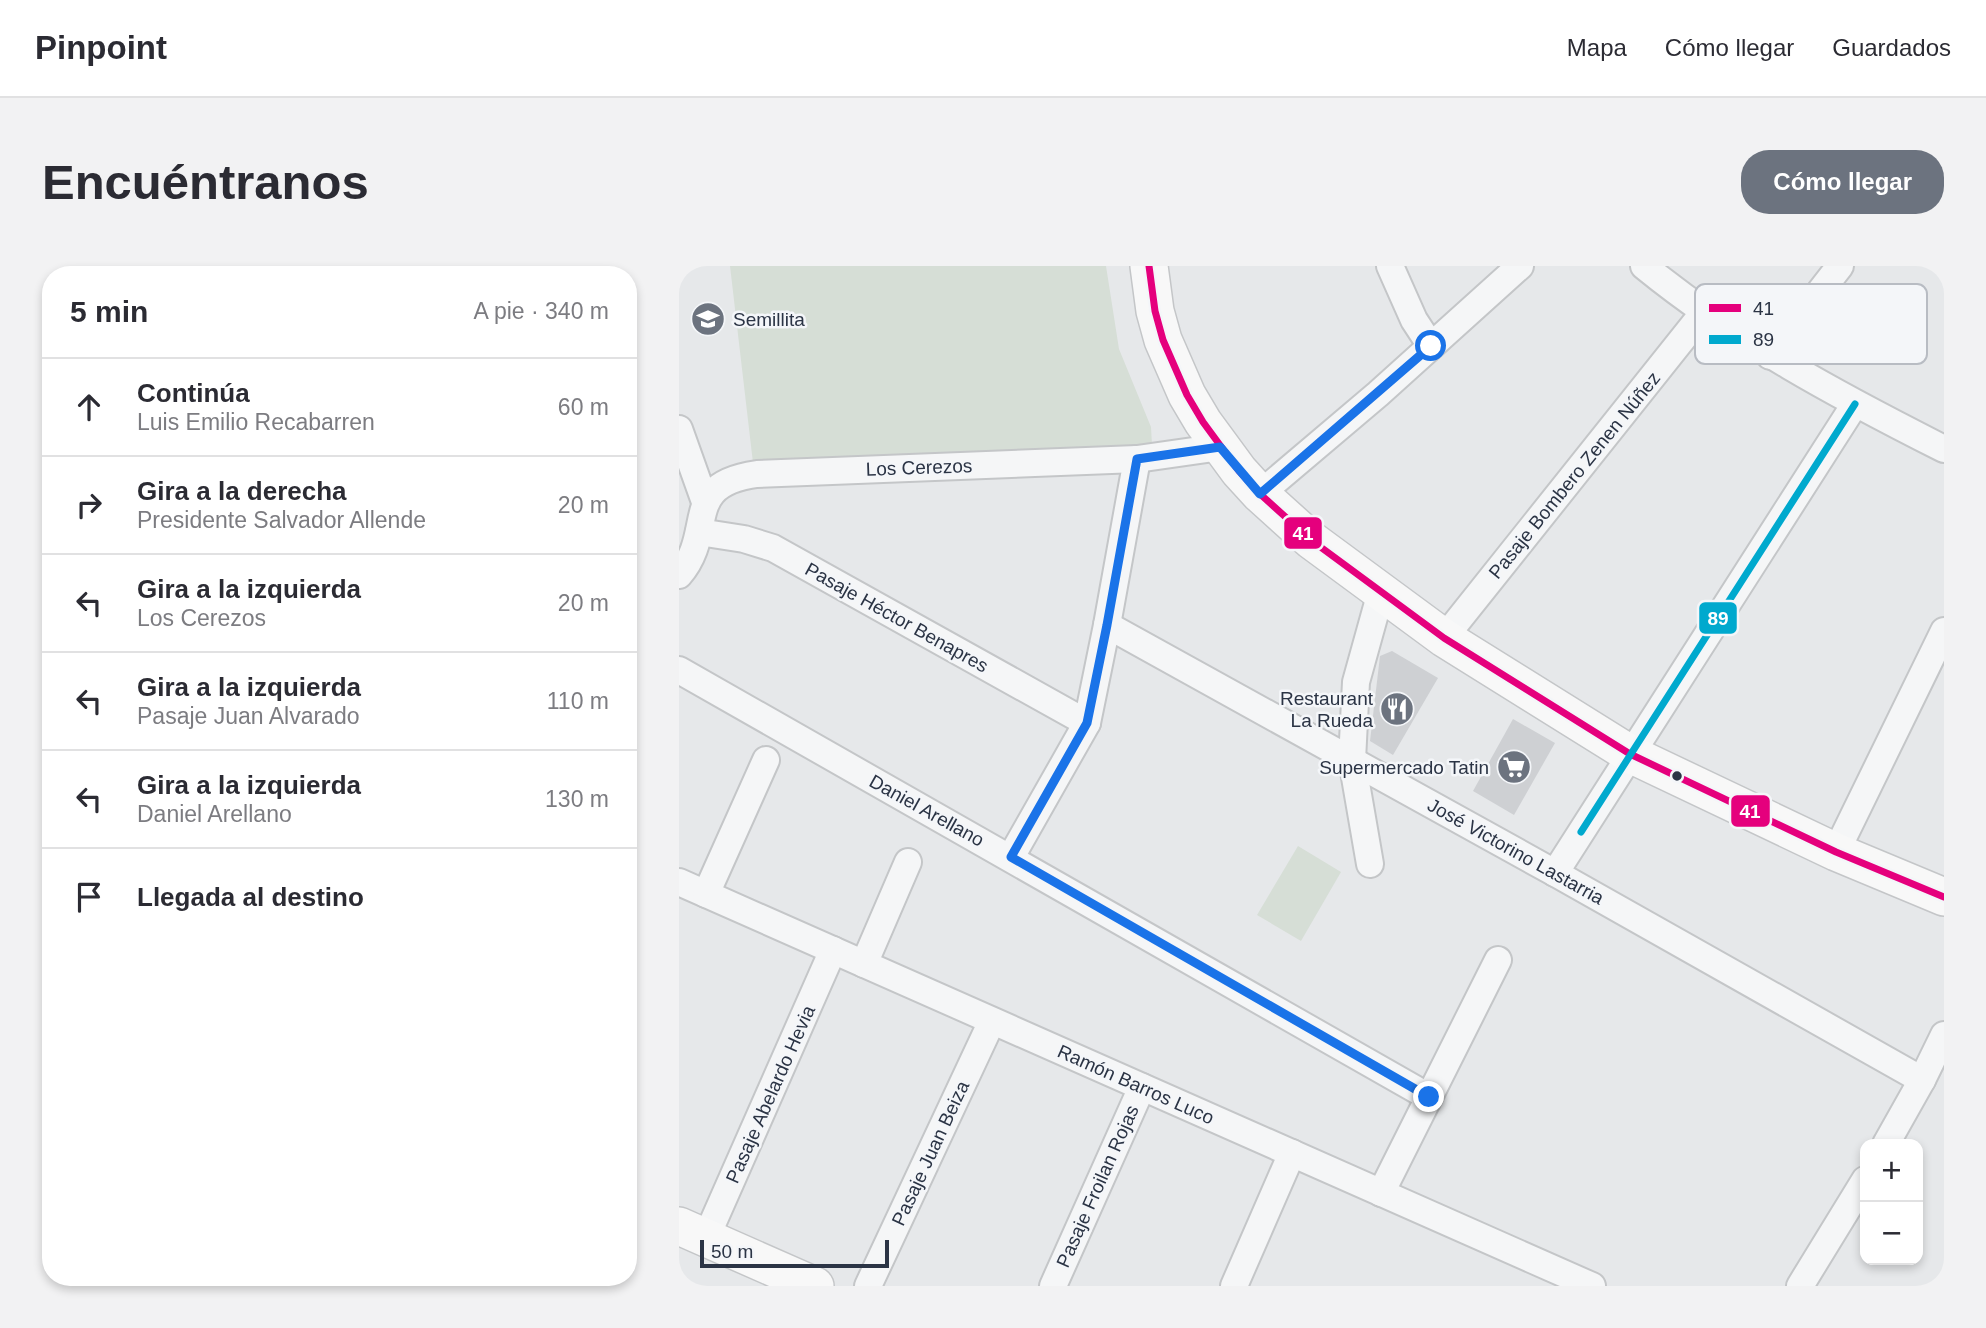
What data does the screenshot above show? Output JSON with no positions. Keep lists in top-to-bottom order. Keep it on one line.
{"streets":{"street":["Los Cerezos","Pasaje Bombero Zenen Núñez","Pasaje Héctor Benapres","Daniel Arellano","José Victorino Lastarria","Ramón Barros Luco","Pasaje Abelardo Hevia","Pasaje Juan Beiza","Pasaje Froilan Rojas"]},"crossings":[["Ramón Barros Luco","Pasaje Abelardo Hevia"],["Ramón Barros Luco","Pasaje Juan Beiza"],["Ramón Barros Luco","Pasaje Froilan Rojas"]],"places":{"school or university":["Semillita"],"restaurant":["Restaurant La Rueda"],"supermarket":["Supermercado Tatin"]},"lines":["transit line 41","transit line 89"],"legend":["41","89"],"scale_bar":"50 m","page":{"header":"Pinpoint","nav":["Mapa","Cómo llegar","Guardados"],"buttons":"Cómo llegar","title":"Encuéntranos","heading":["5 min","A pie · 340 m"],"list":[["Continúa","Luis Emilio Recabarren","60 m"],["Gira a la derecha","Presidente Salvador Allende","20 m"],["Gira a la izquierda","Los Cerezos","20 m"],["Gira a la izquierda","Pasaje Juan Alvarado","110 m"],["Gira a la izquierda","Daniel Arellano","130 m"],"Llegada al destino"],"map_buttons":["+","−"],"scale":"50 m"}}
